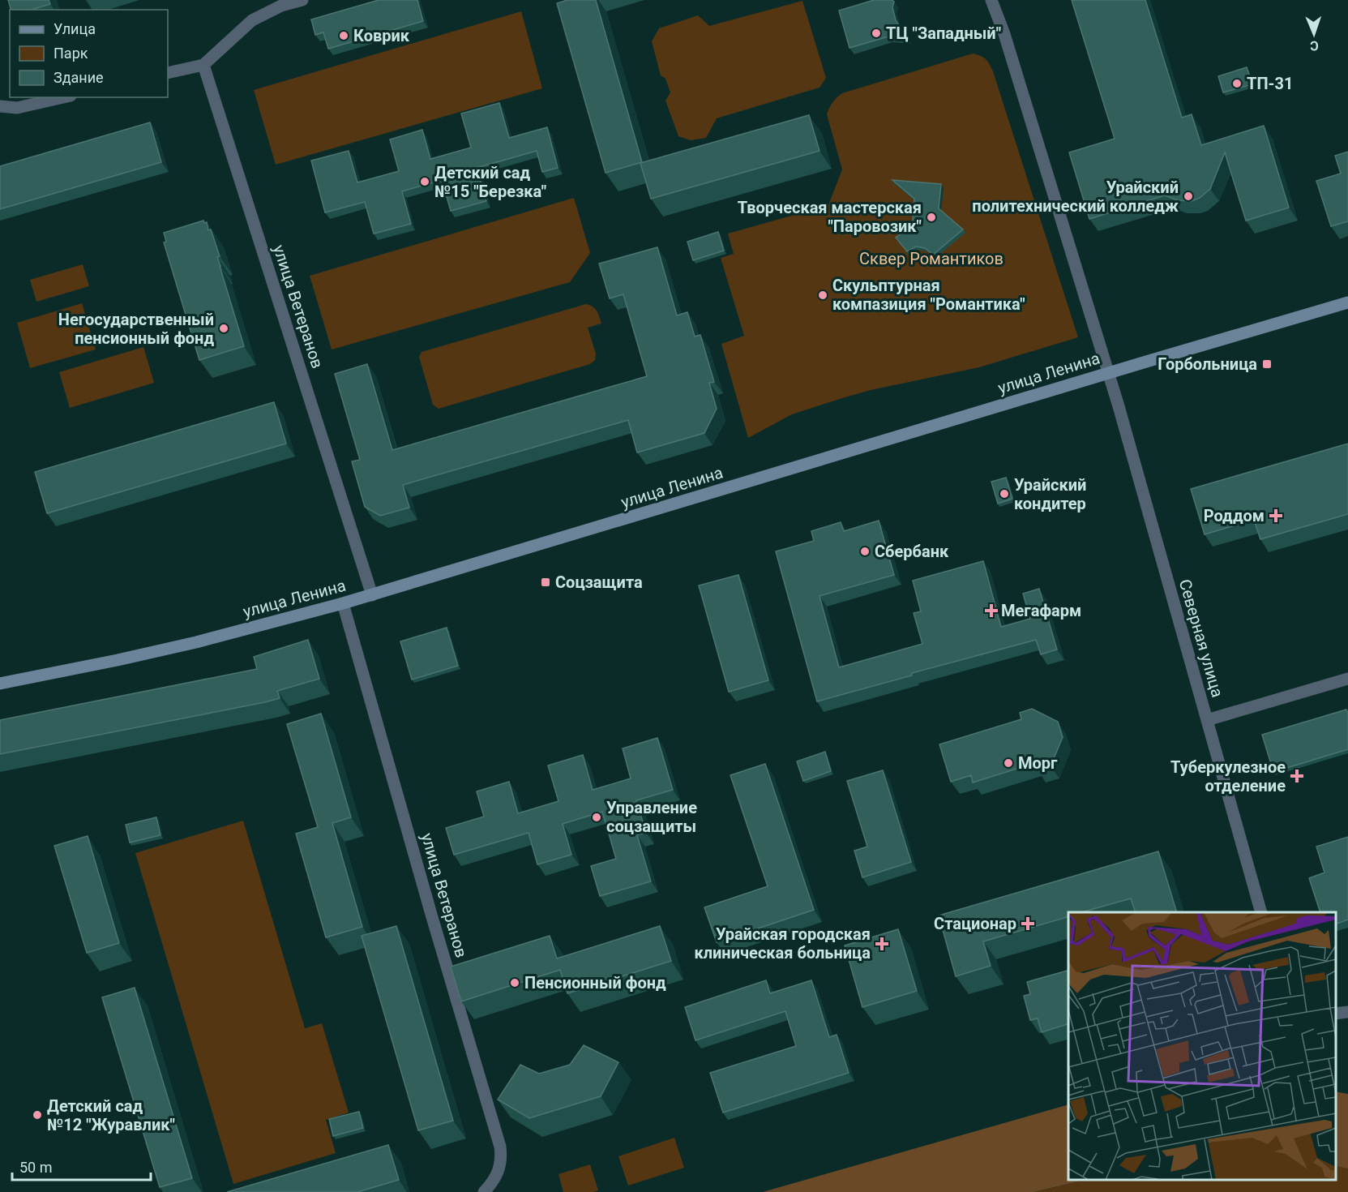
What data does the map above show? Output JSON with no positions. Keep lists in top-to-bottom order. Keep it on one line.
{"streets":{"main road":["улица Ленина"],"street":["улица Ветеранов","Северная улица"]},"crossings":[["улица Ветеранов","улица Ленина"],["улица Ленина","Северная улица"]],"parks":["Сквер Романтиков"],"places":{"other":["ТЦ \"Западный\"","Коврик","ТП-31","Детский сад №15 \"Березка\"","Урайский политехнический колледж","Творческая мастерская \"Паровозик\"","Скульптурная компазиция \"Романтика\"","Негосударственный пенсионный фонд","Урайский кондитер","Сбербанк","Морг","Управление соцзащиты","Пенсионный фонд","Детский сад №12 \"Журавлик\""],"transit":["Горбольница","Соцзащита"],"health":["Роддом","Мегафарм","Туберкулезное отделение","Стационар","Урайская городская клиническая больница"]},"legend":["Улица","Парк","Здание"],"scale_bar":"50 m","north":"bottom"}
